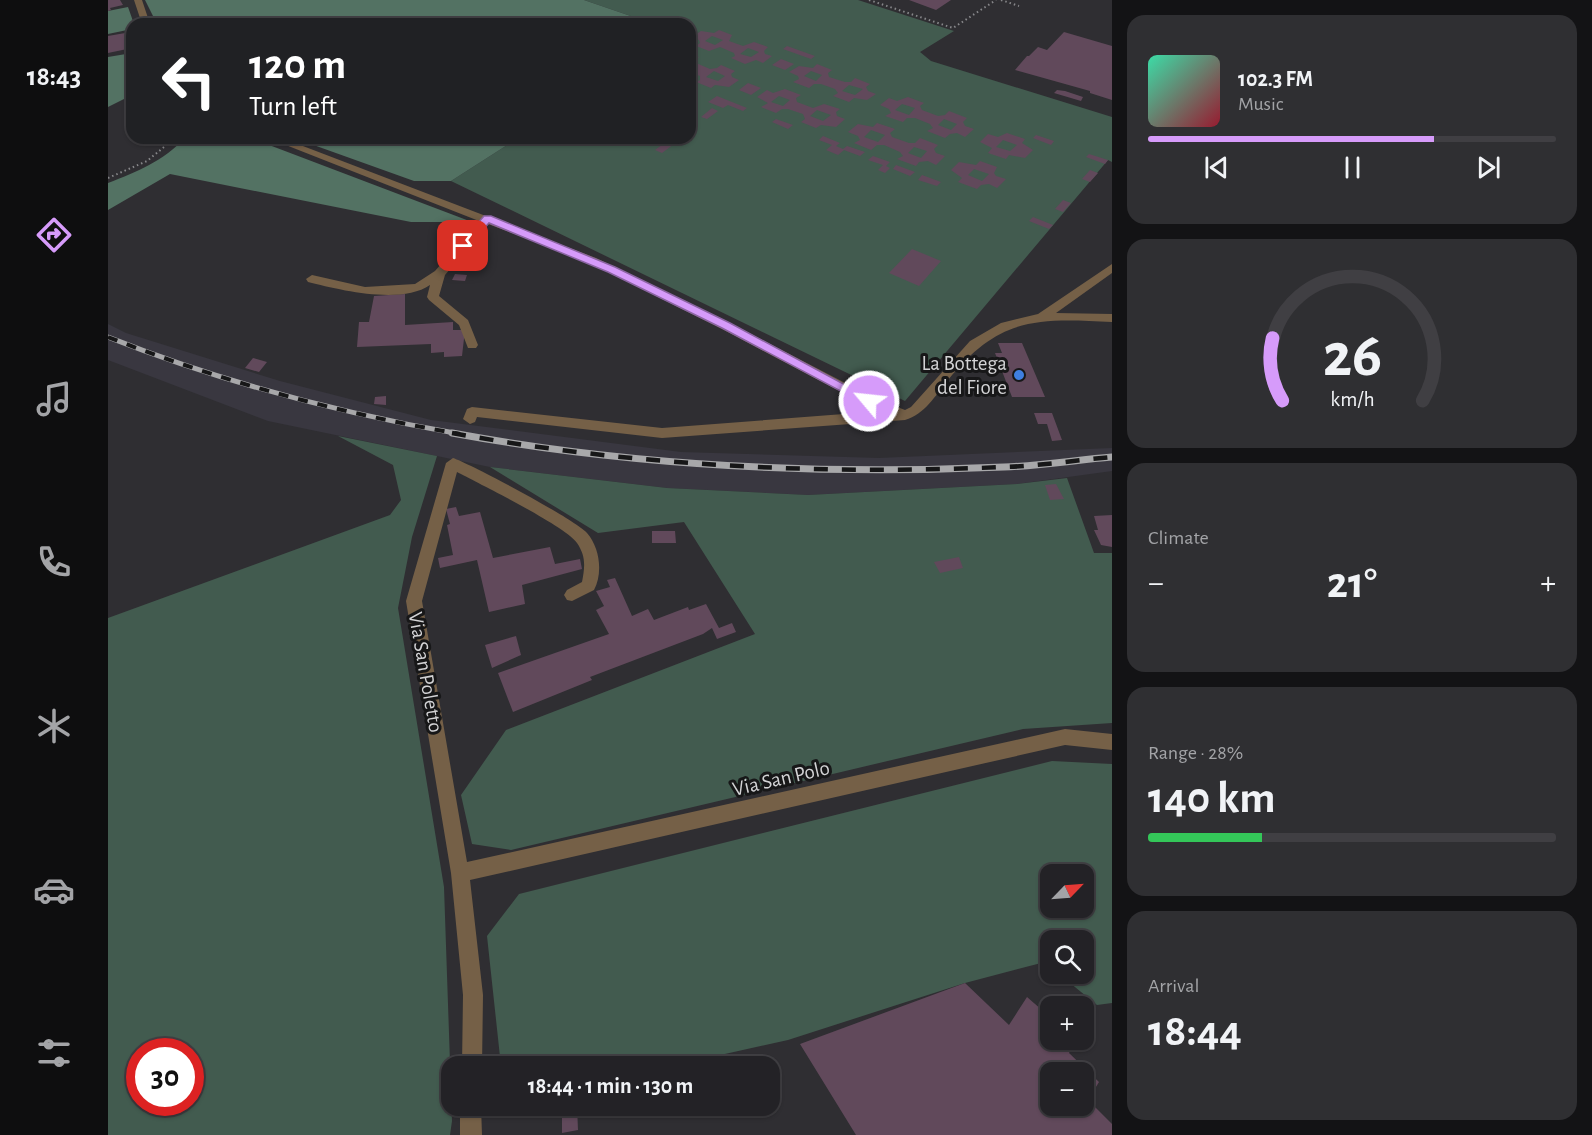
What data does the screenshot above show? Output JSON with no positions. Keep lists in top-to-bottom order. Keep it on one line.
{"streets":{"street":["Via San Poletto","Via San Polo"]},"crossings":[["Via San Poletto","Via San Polo"]],"places":["La Bottega del Fiore"],"north":"top right","page":{"tabs":"18:43","turn":["120 m","Turn left"],"song":["102.3 FM","Music"],"tile":["Climate",["Range · 28%","140 km"],["Arrival","18:44"]],"heat":["−","21°","+"],"map_buttons":["+","−"],"limit":"30","trip":"18:44 · 1 min · 130 m","gauge":["26","km/h"]}}
